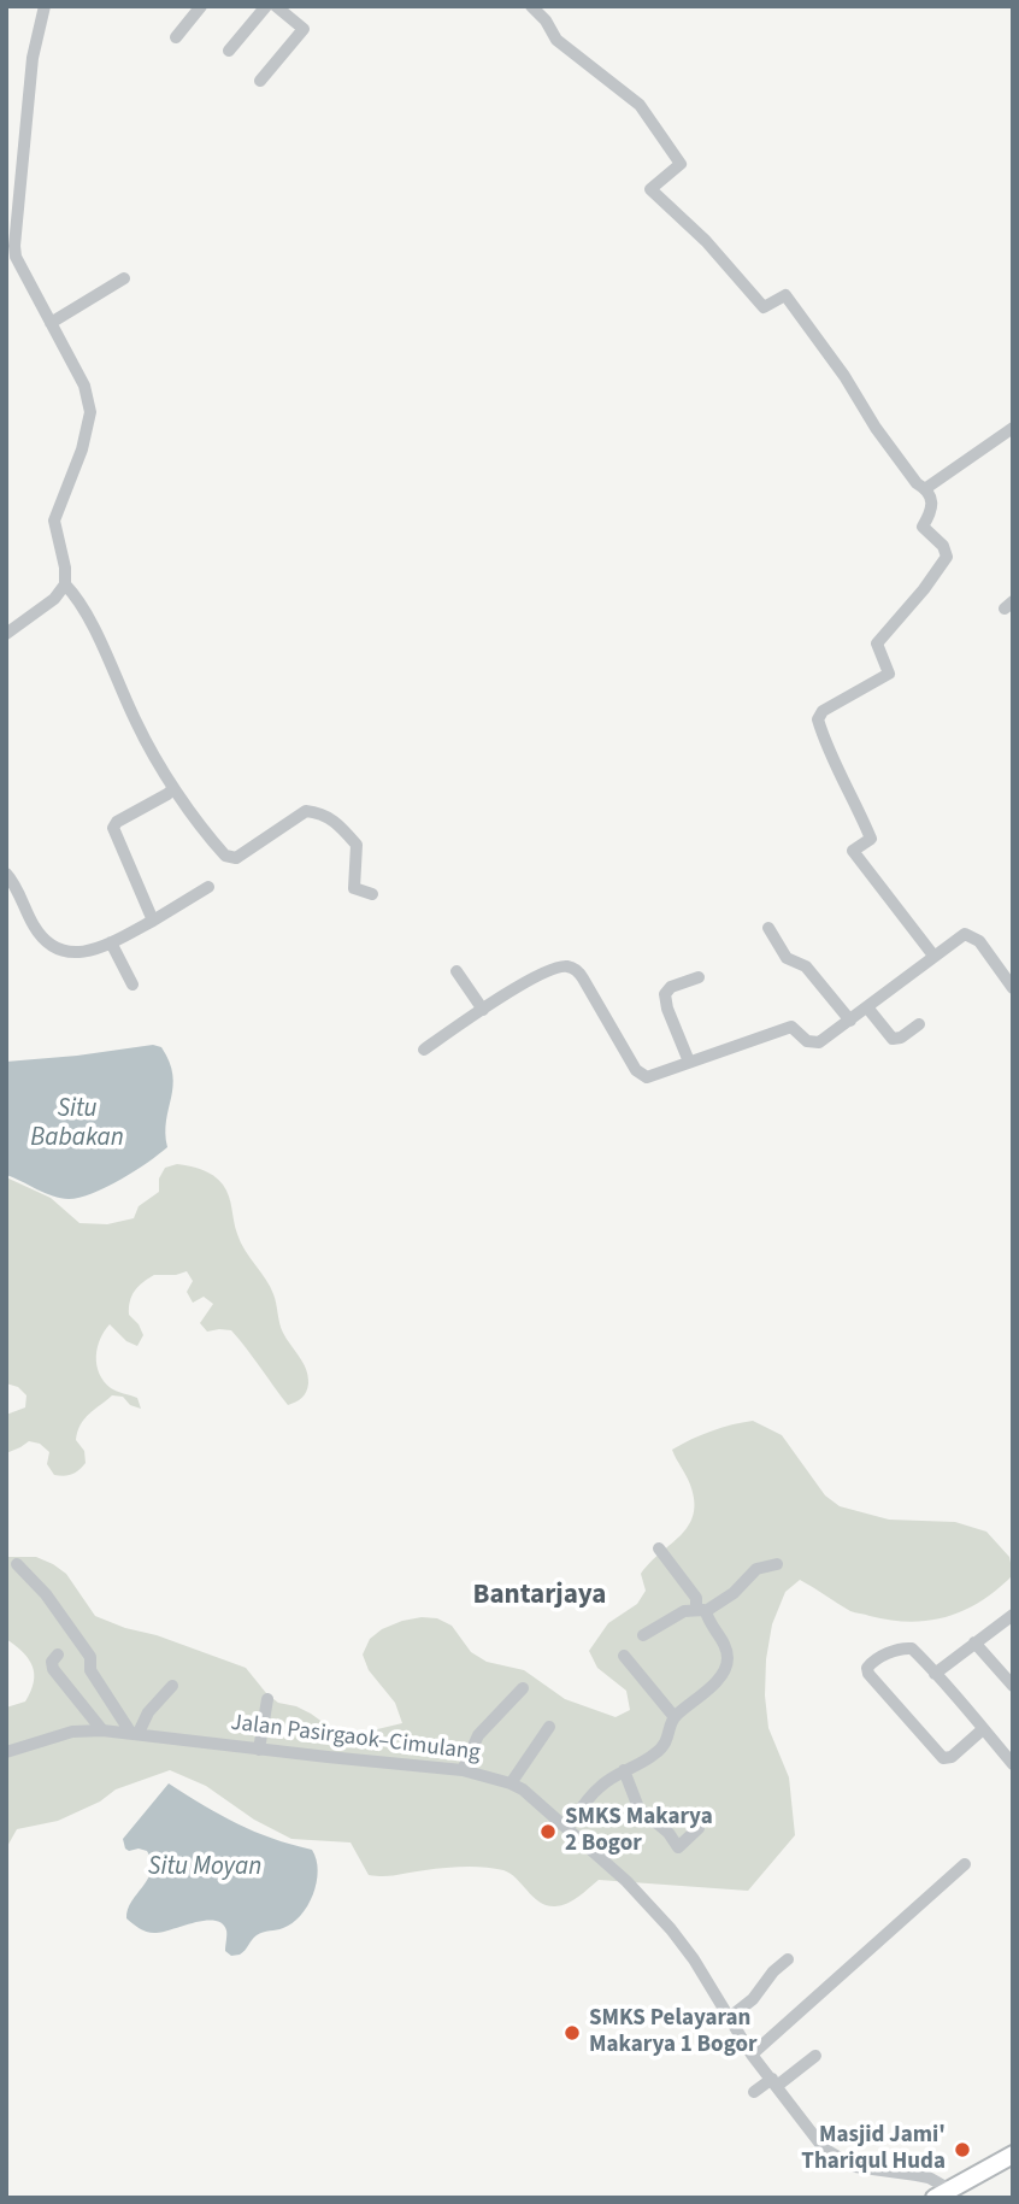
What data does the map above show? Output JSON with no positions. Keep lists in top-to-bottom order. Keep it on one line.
{"streets":{"street":["Jalan Pasirgaok–Cimulang"]},"districts":["Bantarjaya"],"water":["Situ Babakan","Situ Moyan"],"places":["SMKS Makarya 2 Bogor","SMKS Pelayaran Makarya 1 Bogor","Masjid Jami' Thariqul Huda"]}
